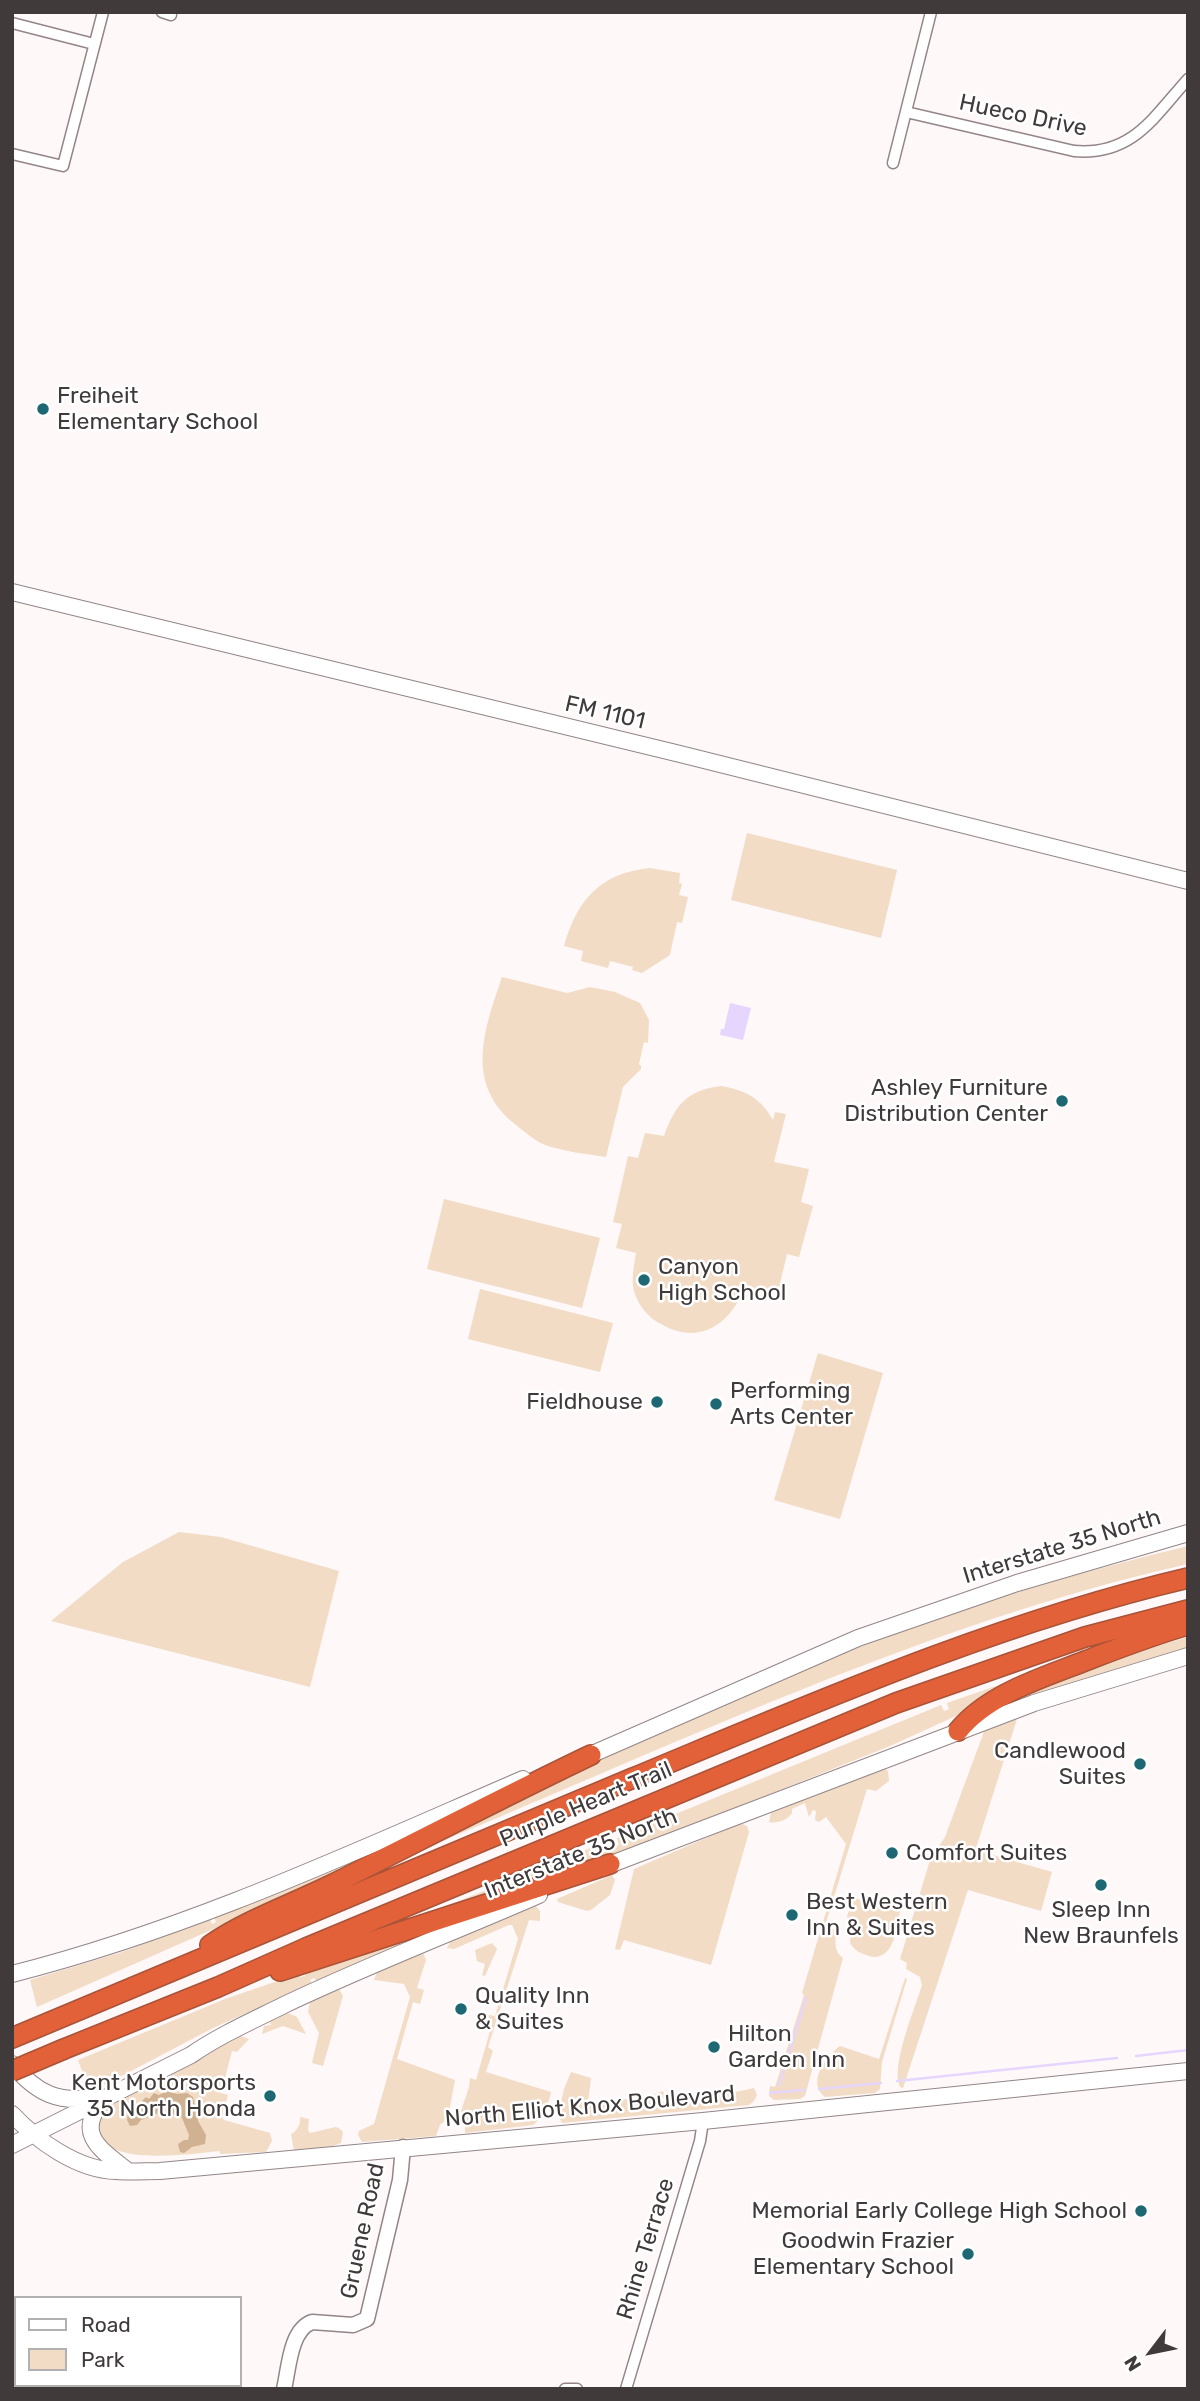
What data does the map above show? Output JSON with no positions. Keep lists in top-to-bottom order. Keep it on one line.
{"streets":{"highway":["Purple Heart Trail"],"main road":["FM 1101","Interstate 35 North","North Elliot Knox Boulevard"],"street":["Hueco Drive","Gruene Road","Rhine Terrace"]},"crossings":[["Interstate 35 North","North Elliot Knox Boulevard"],["North Elliot Knox Boulevard","Gruene Road"],["North Elliot Knox Boulevard","Rhine Terrace"]],"places":["Freiheit Elementary School","Ashley Furniture Distribution Center","Canyon High School","Fieldhouse","Performing Arts Center","Candlewood Suites","Comfort Suites","Sleep Inn New Braunfels","Best Western Inn & Suites","Quality Inn & Suites","Hilton Garden Inn","Kent Motorsports 35 North Honda","Memorial Early College High School","Goodwin Frazier Elementary School"],"legend":["Road","Park"],"north":"bottom left"}
